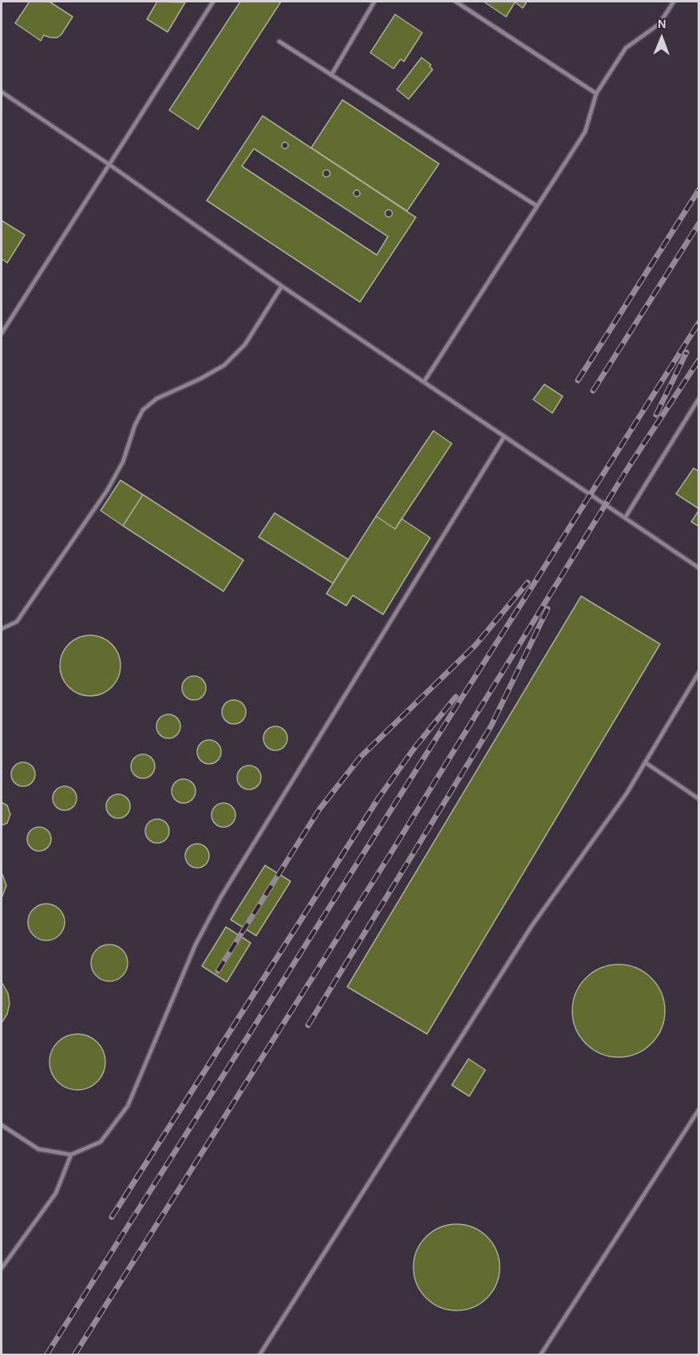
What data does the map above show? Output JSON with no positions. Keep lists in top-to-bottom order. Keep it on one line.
{"north":"top"}
